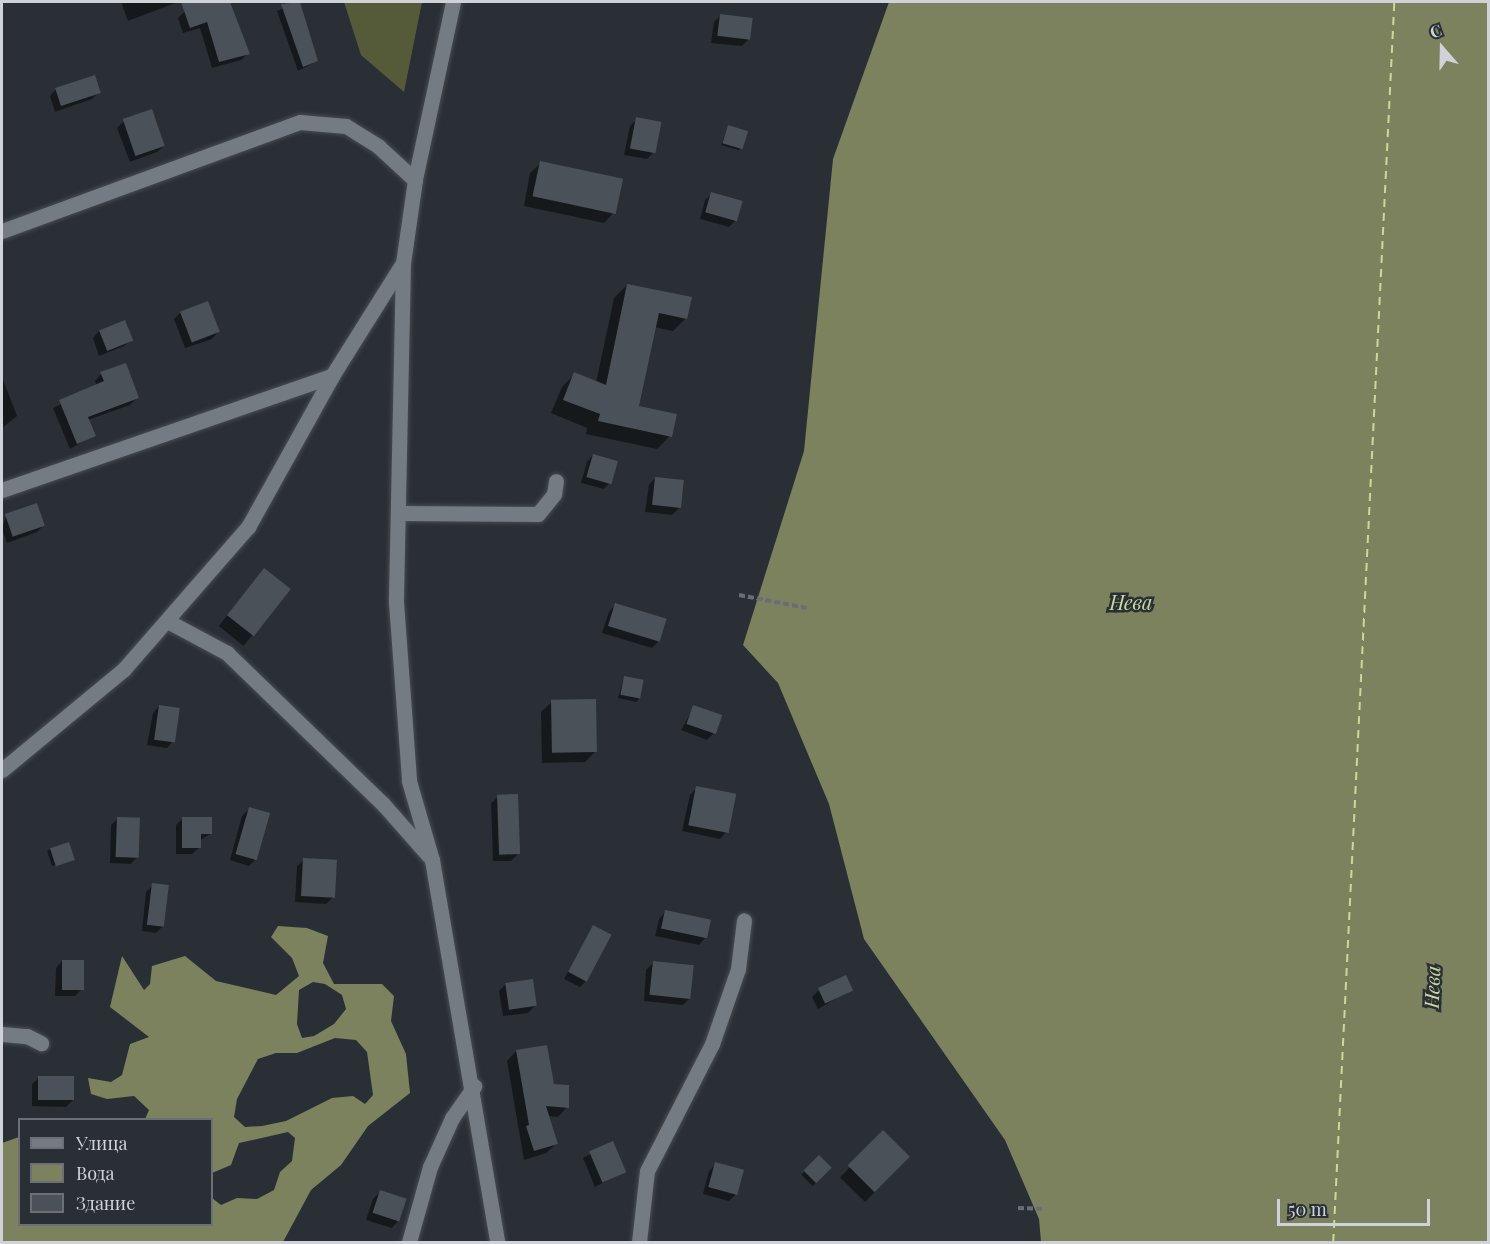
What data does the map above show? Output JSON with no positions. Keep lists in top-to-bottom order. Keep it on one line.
{"water":["Нева"],"legend":["Улица","Вода","Здание"],"scale_bar":"50 m","north":"top"}
